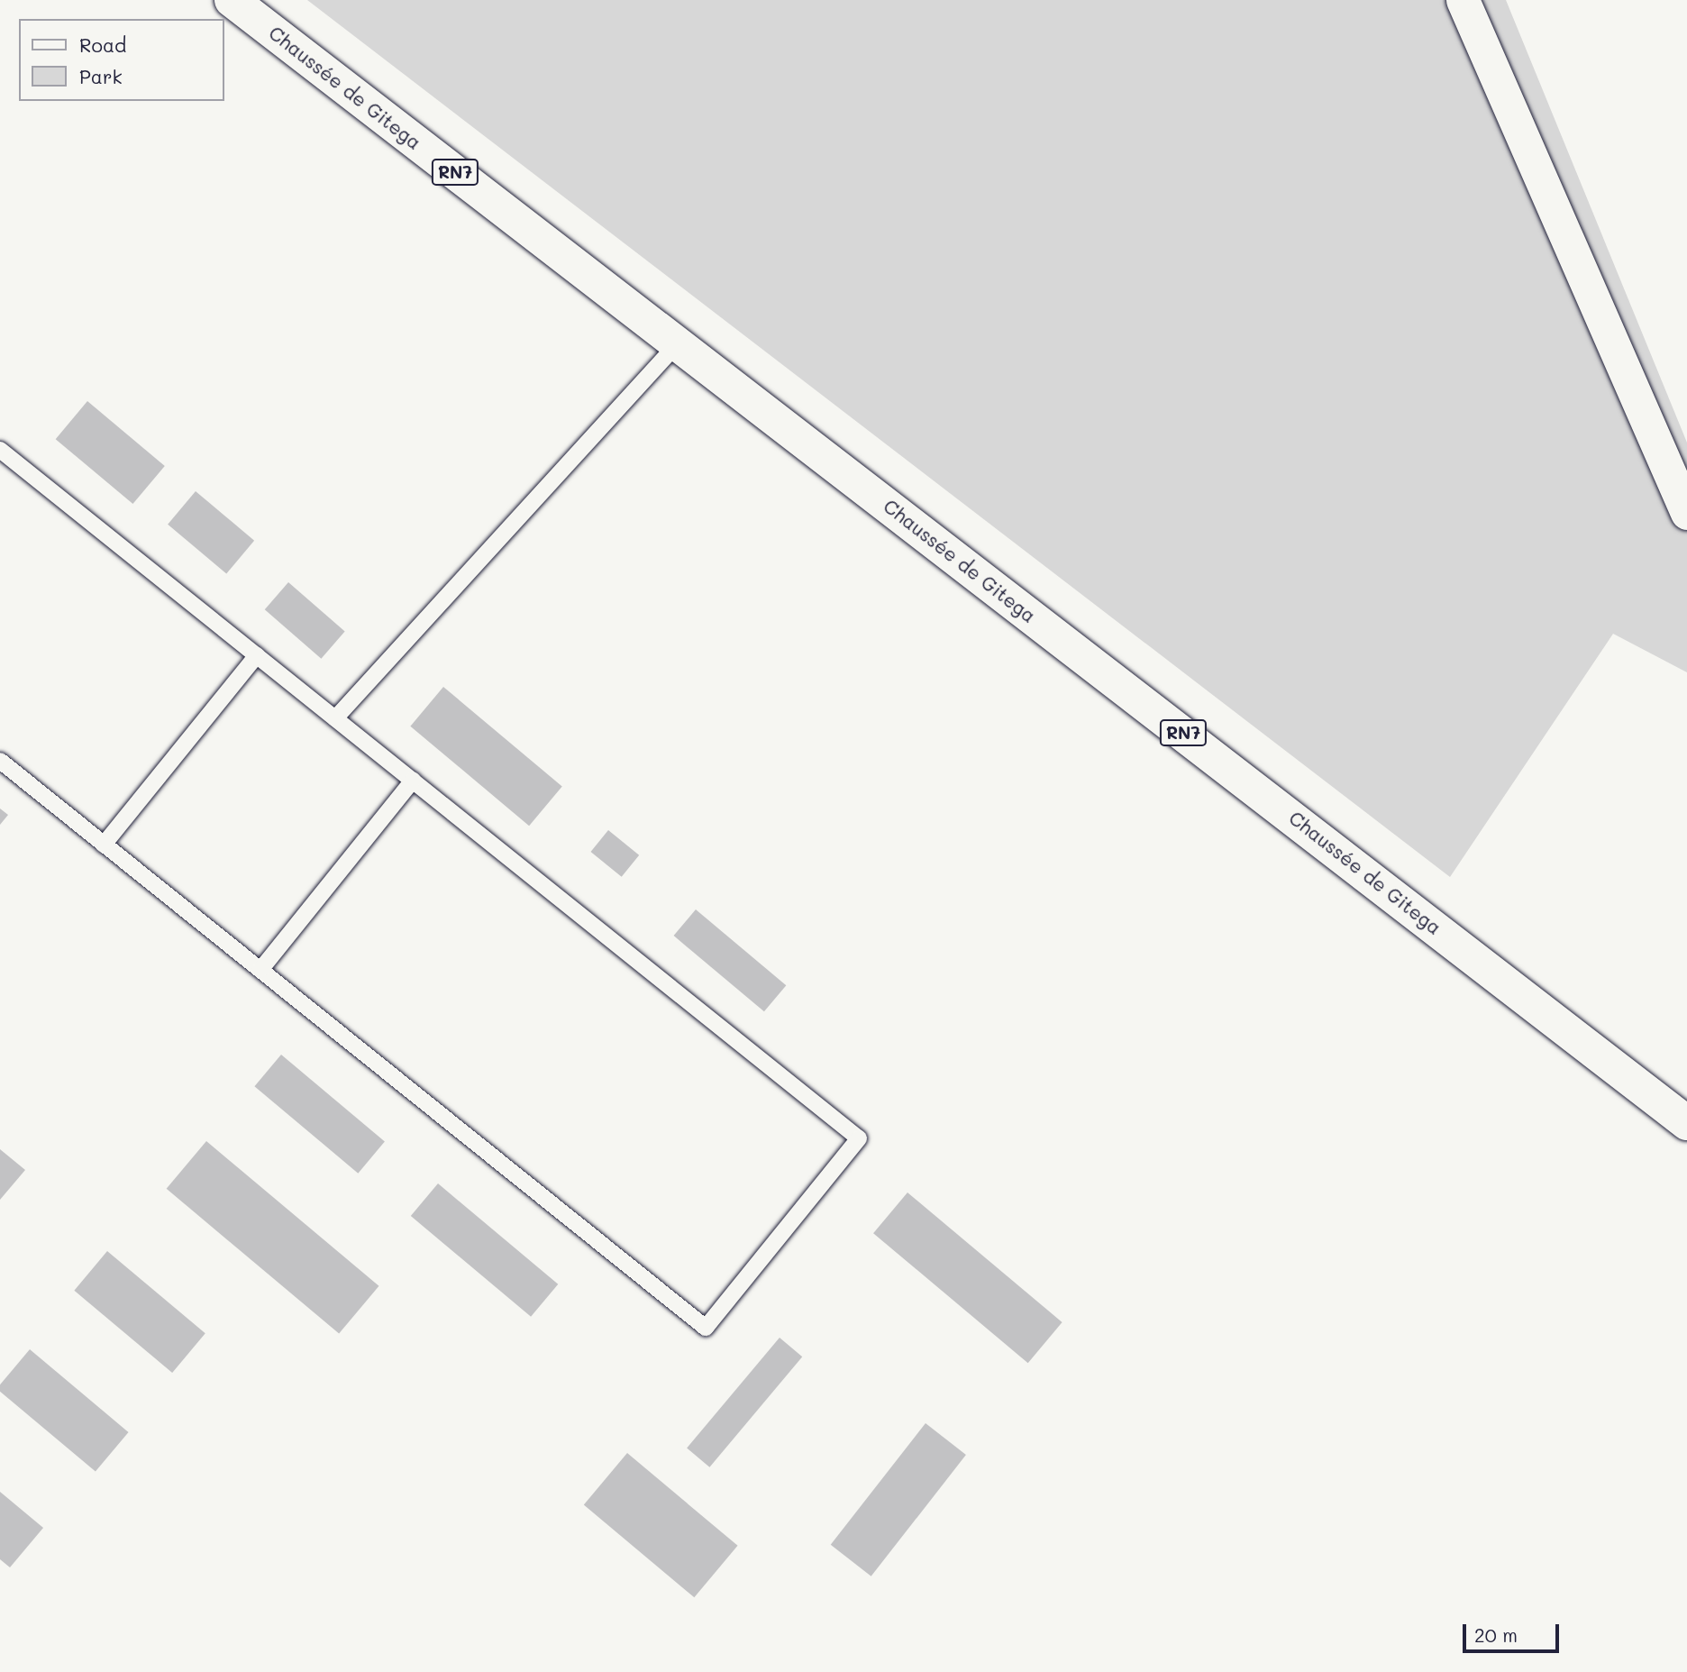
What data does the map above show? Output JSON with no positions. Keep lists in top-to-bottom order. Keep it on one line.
{"streets":{"main road":["Chaussée de Gitega","RN7"]},"legend":["Road","Park"],"scale_bar":"20 m"}
